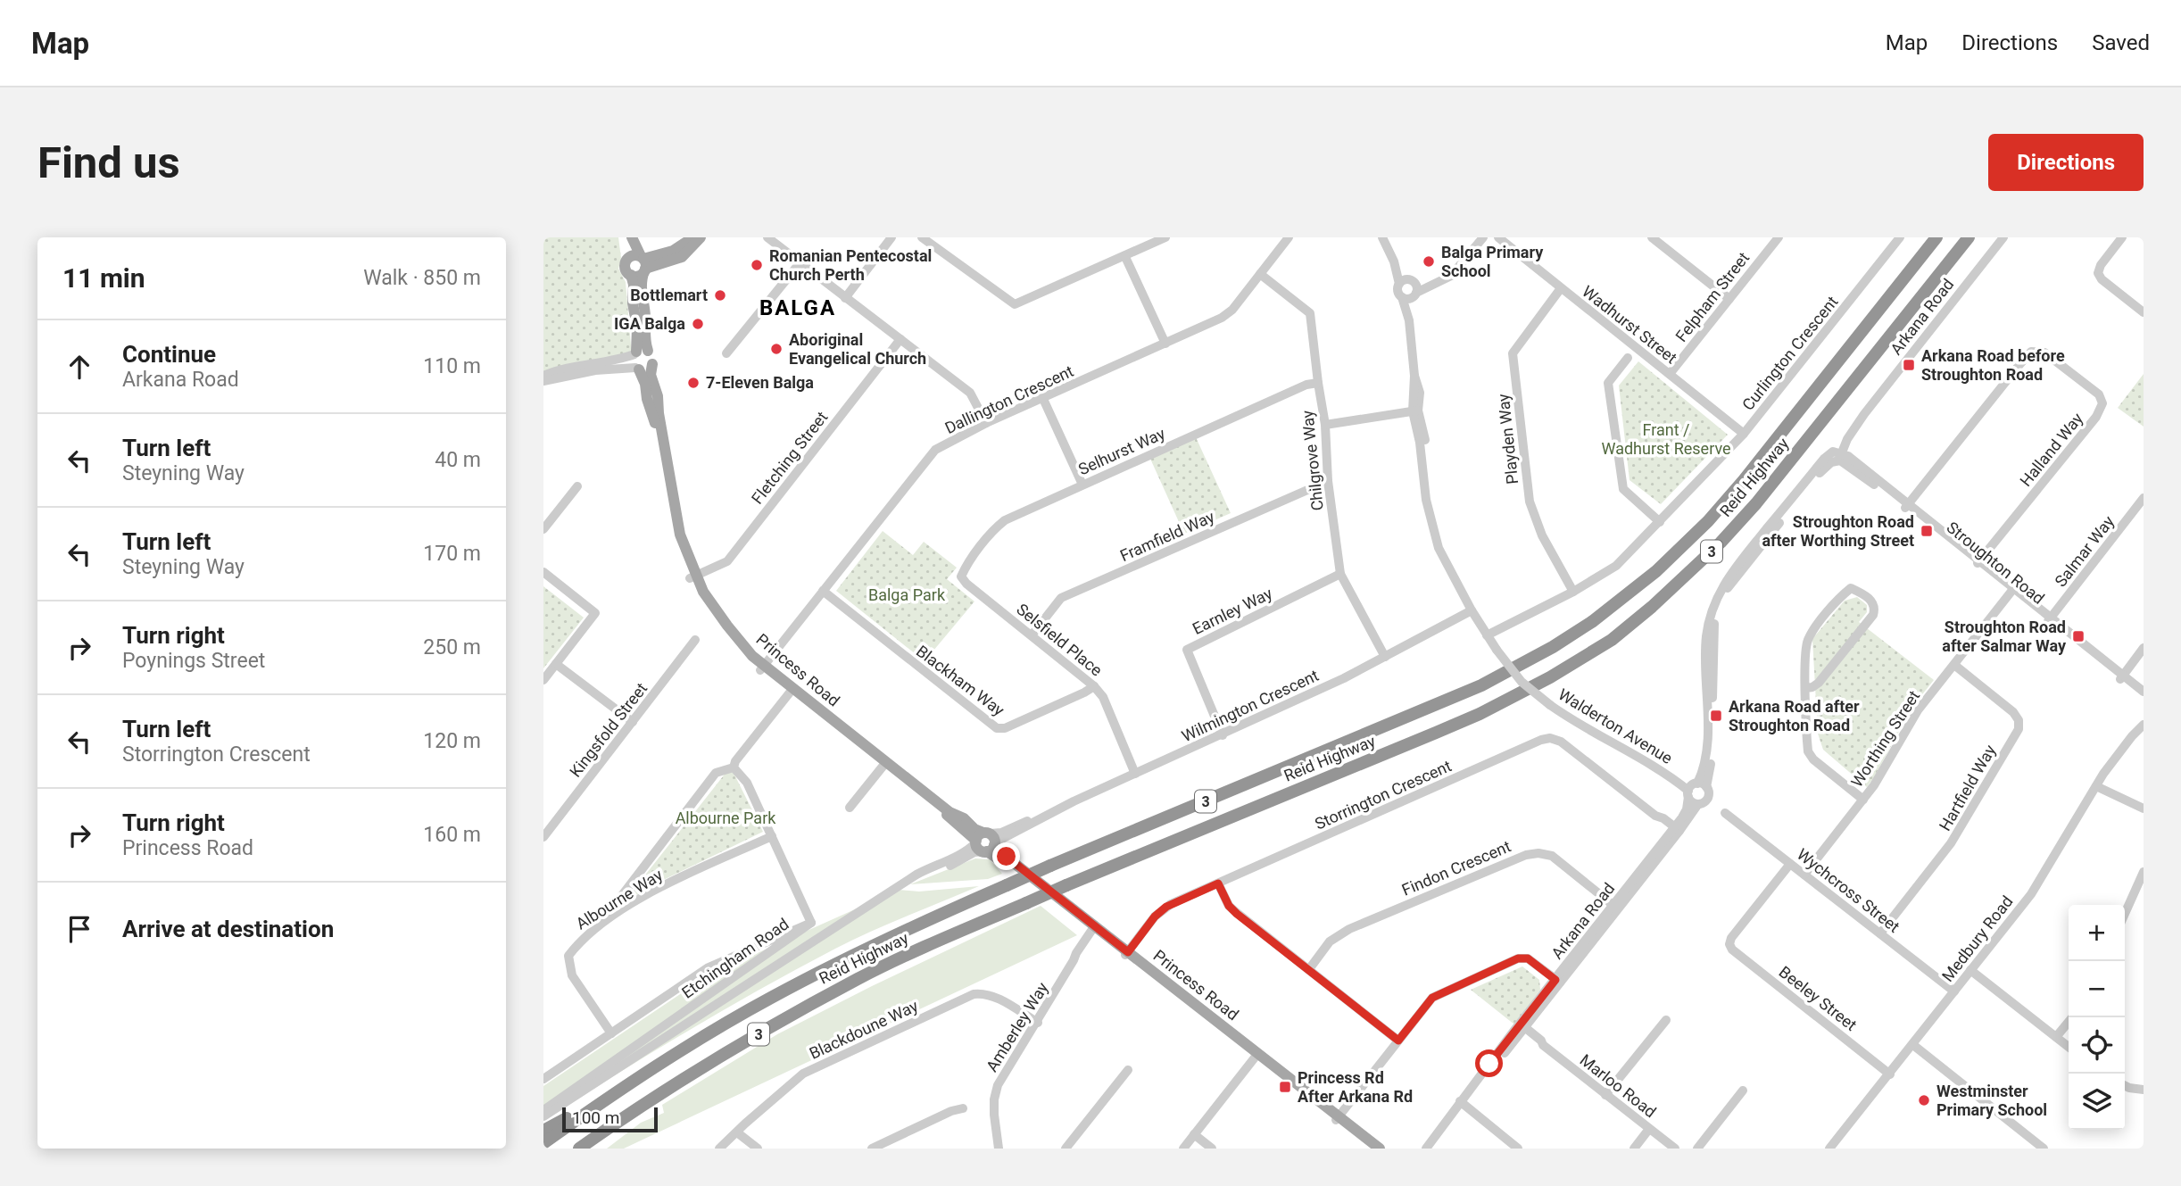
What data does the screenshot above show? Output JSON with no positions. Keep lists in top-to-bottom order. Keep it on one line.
{"streets":{"highway":["Reid Highway","3"],"main road":["Princess Road"],"street":["Felpham Street","Arkana Road","Wadhurst Street","Curlington Crescent","Dallington Crescent","Playden Way","Halland Way","Selhurst Way","Fletching Street","Chilgrove Way","Framfield Way","Salmar Way","Stroughton Road","Earnley Way","Selsfield Place","Blackham Way","Wilmington Crescent","Walderton Avenue","Kingsfold Street","Worthing Street","Hartfield Way","Storrington Crescent","Findon Crescent","Wychcross Street","Albourne Way","Medbury Road","Etchingham Road","Beeley Street","Amberley Way","Blackdoune Way","Marloo Road"]},"crossings":[["Felpham Street","Wadhurst Street"],["Arkana Road","Stroughton Road"],["Arkana Road","Walderton Avenue"],["Arkana Road","Storrington Crescent"],["Arkana Road","Findon Crescent"],["Arkana Road","Marloo Road"],["Wadhurst Street","Curlington Crescent"],["Wadhurst Street","Playden Way"],["Curlington Crescent","Playden Way"],["Curlington Crescent","Walderton Avenue"],["Dallington Crescent","Chilgrove Way"],["Dallington Crescent","Princess Road"],["Dallington Crescent","Blackham Way"],["Halland Way","Stroughton Road"],["Selhurst Way","Chilgrove Way"],["Selhurst Way","Selsfield Place"],["Fletching Street","Princess Road"],["Chilgrove Way","Framfield Way"],["Chilgrove Way","Earnley Way"],["Chilgrove Way","Wilmington Crescent"],["Framfield Way","Selsfield Place"],["Salmar Way","Stroughton Road"],["Stroughton Road","Worthing Street"],["Earnley Way","Wilmington Crescent"],["Selsfield Place","Blackham Way"],["Selsfield Place","Wilmington Crescent"],["Princess Road","Wilmington Crescent"],["Princess Road","Storrington Crescent"],["Princess Road","Etchingham Road"],["Princess Road","Amberley Way"],["Wilmington Crescent","Walderton Avenue"],["Wilmington Crescent","Etchingham Road"],["Worthing Street","Hartfield Way"],["Worthing Street","Wychcross Street"],["Hartfield Way","Wychcross Street"],["Wychcross Street","Medbury Road"],["Wychcross Street","Beeley Street"],["Albourne Way","Etchingham Road"],["Medbury Road","Beeley Street"],["Amberley Way","Blackdoune Way"]],"districts":["BALGA"],"parks":["Frant / Wadhurst Reserve","Balga Park","Albourne Park"],"places":{"other":["Balga Primary School","Romanian Pentecostal Church Perth","Bottlemart","IGA Balga","Aboriginal Evangelical Church","7-Eleven Balga","Westminster Primary School"],"transit":["Arkana Road before Stroughton Road","Stroughton Road after Worthing Street","Stroughton Road after Salmar Way","Arkana Road after Stroughton Road","Princess Rd After Arkana Rd"]},"scale_bar":"100 m","page":{"header":"Map","nav":["Map","Directions","Saved"],"buttons":"Directions","title":"Find us","heading":["11 min","Walk · 850 m"],"list":[["Continue","Arkana Road","110 m"],["Turn left","Steyning Way","40 m"],["Turn left","Steyning Way","170 m"],["Turn right","Poynings Street","250 m"],["Turn left","Storrington Crescent","120 m"],["Turn right","Princess Road","160 m"],"Arrive at destination"],"map_buttons":["+","−"],"scale":"100 m"}}
